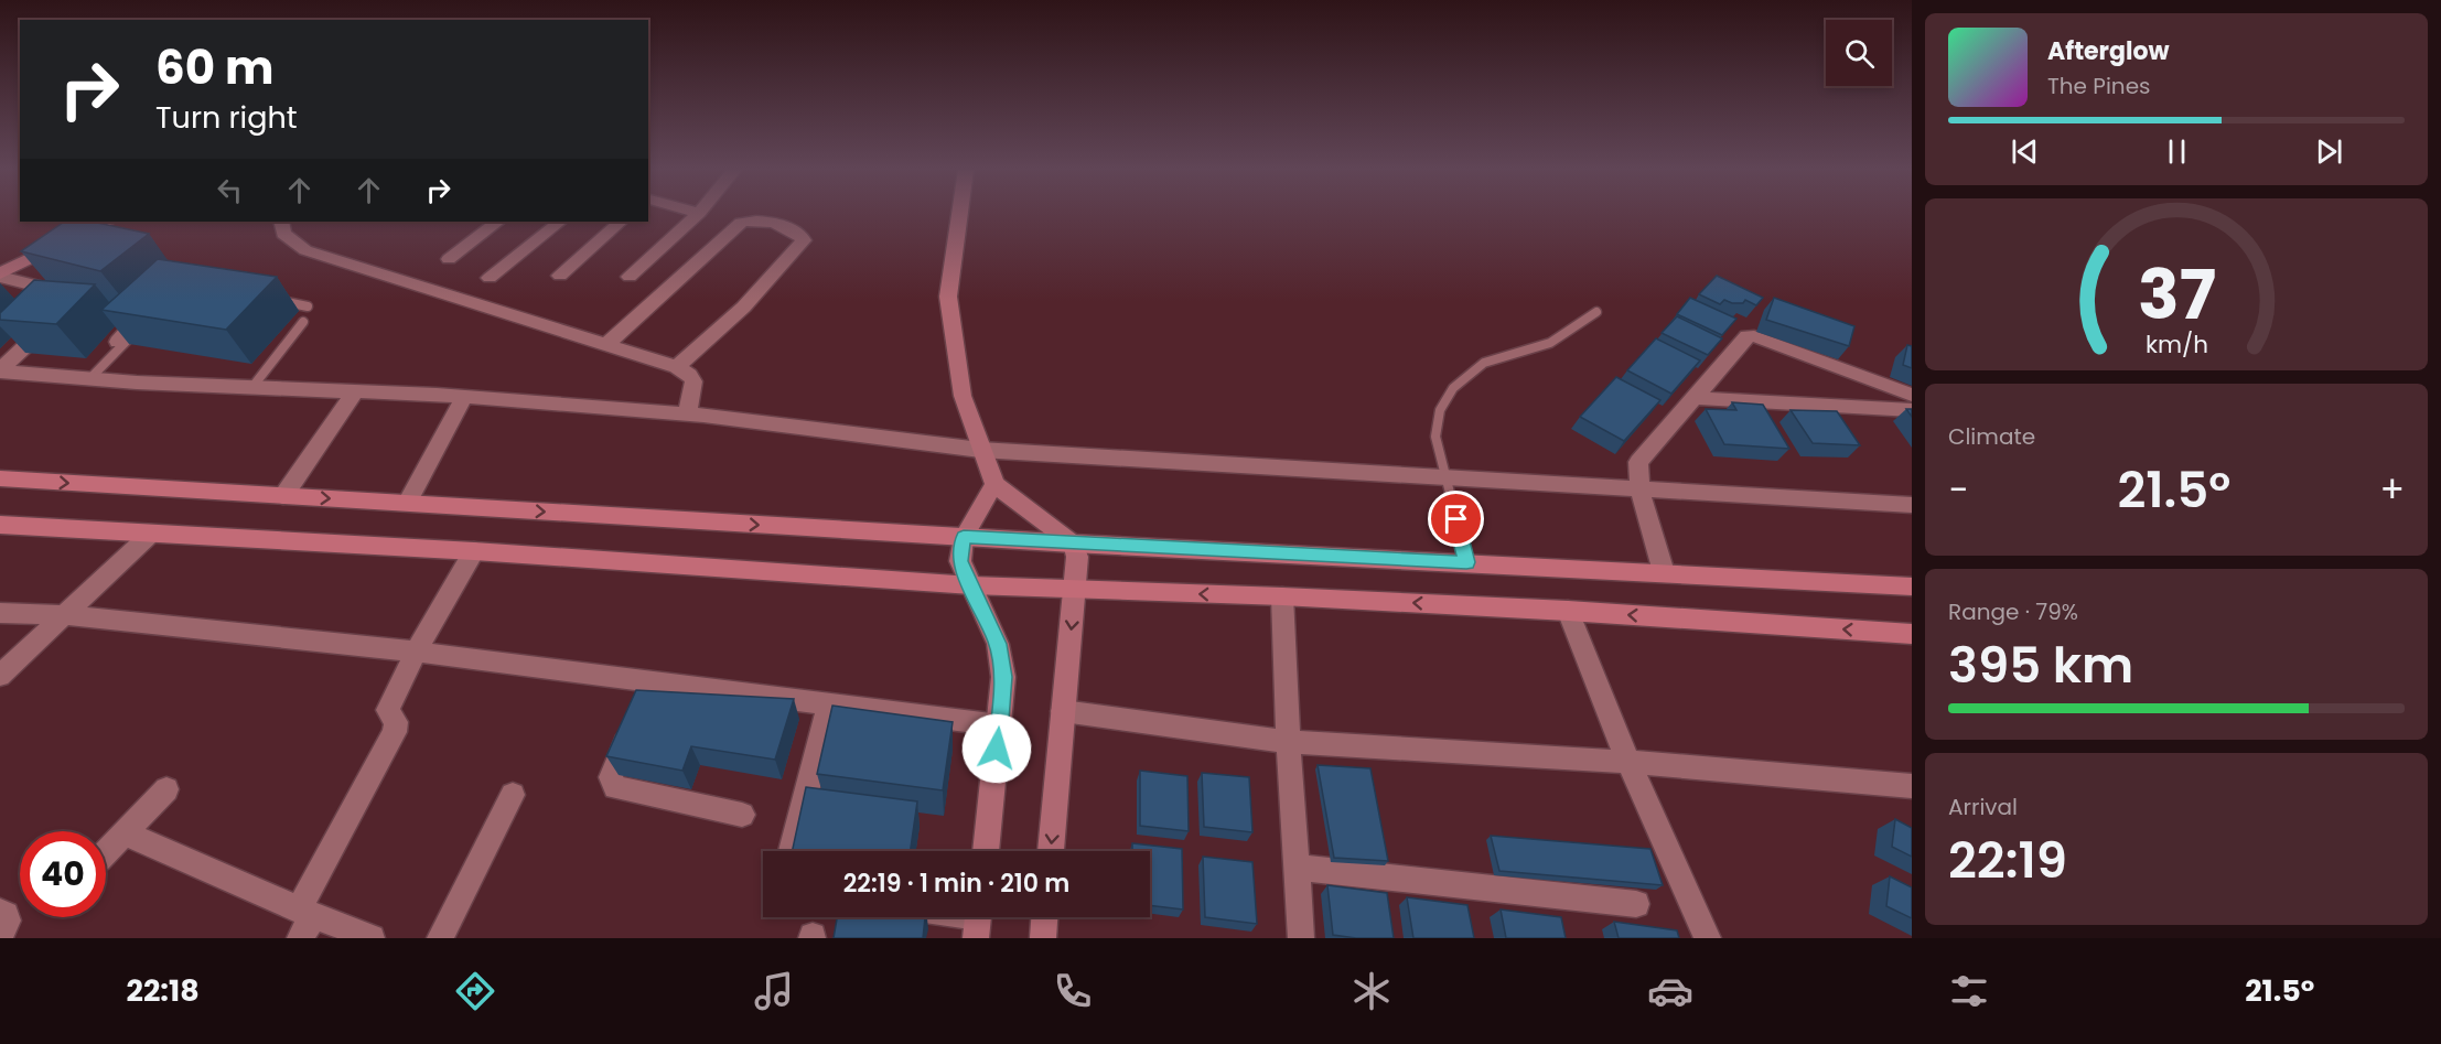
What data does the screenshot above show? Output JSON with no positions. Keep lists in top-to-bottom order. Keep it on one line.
{"page":{"turn":["60 m","Turn right"],"song":["Afterglow","The Pines"],"tile":["Climate",["Range · 79%","395 km"],["Arrival","22:19"]],"heat":["−","21.5°","+"],"limit":"40","trip":"22:19 · 1 min · 210 m","tabs":["22:18","21.5°"],"gauge":["37","km/h"]}}
